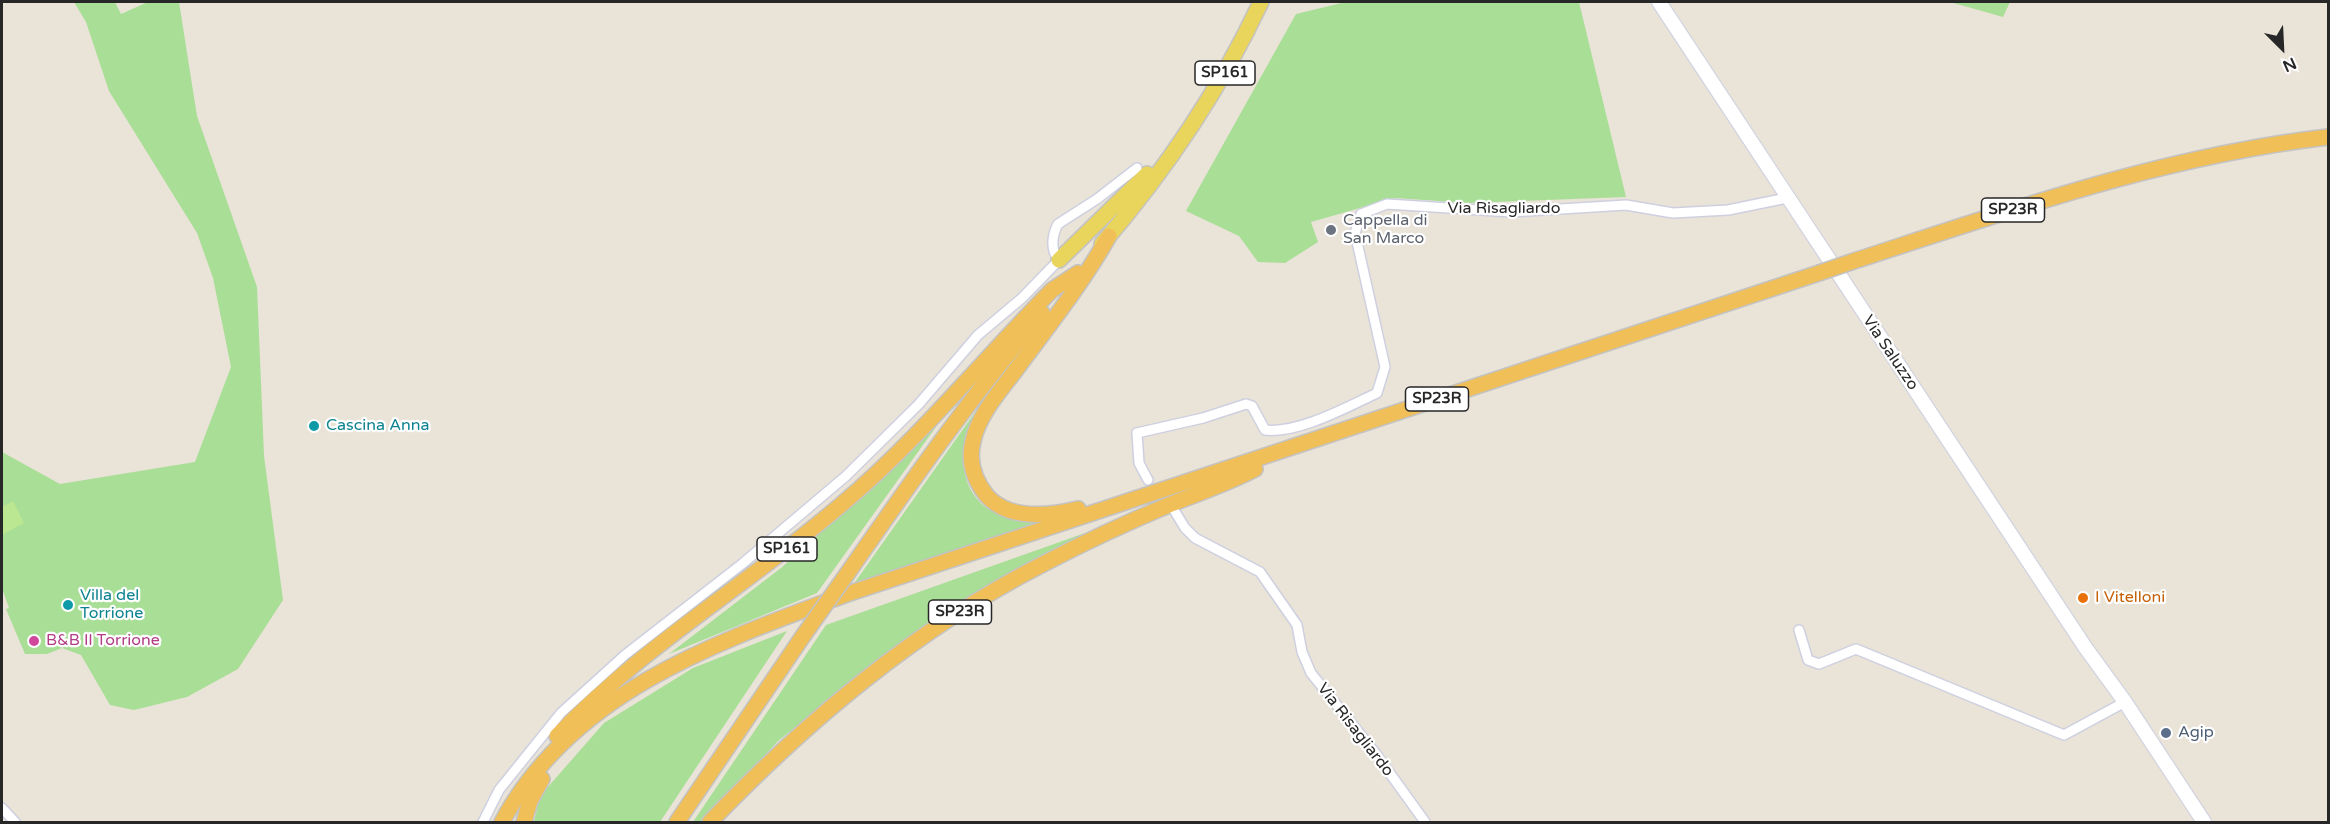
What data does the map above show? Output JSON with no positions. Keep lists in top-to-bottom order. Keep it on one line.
{"streets":{"highway":["SP161","SP23R"],"main road":["Via Saluzzo"],"street":["Via Risagliardo"]},"crossings":[["SP161","SP23R"],["Via Risagliardo","Via Saluzzo"]],"places":["Cappella di San Marco","Cascina Anna","I Vitelloni","Villa del Torrione","B&B Il Torrione","Agip"],"north":"bottom right"}
